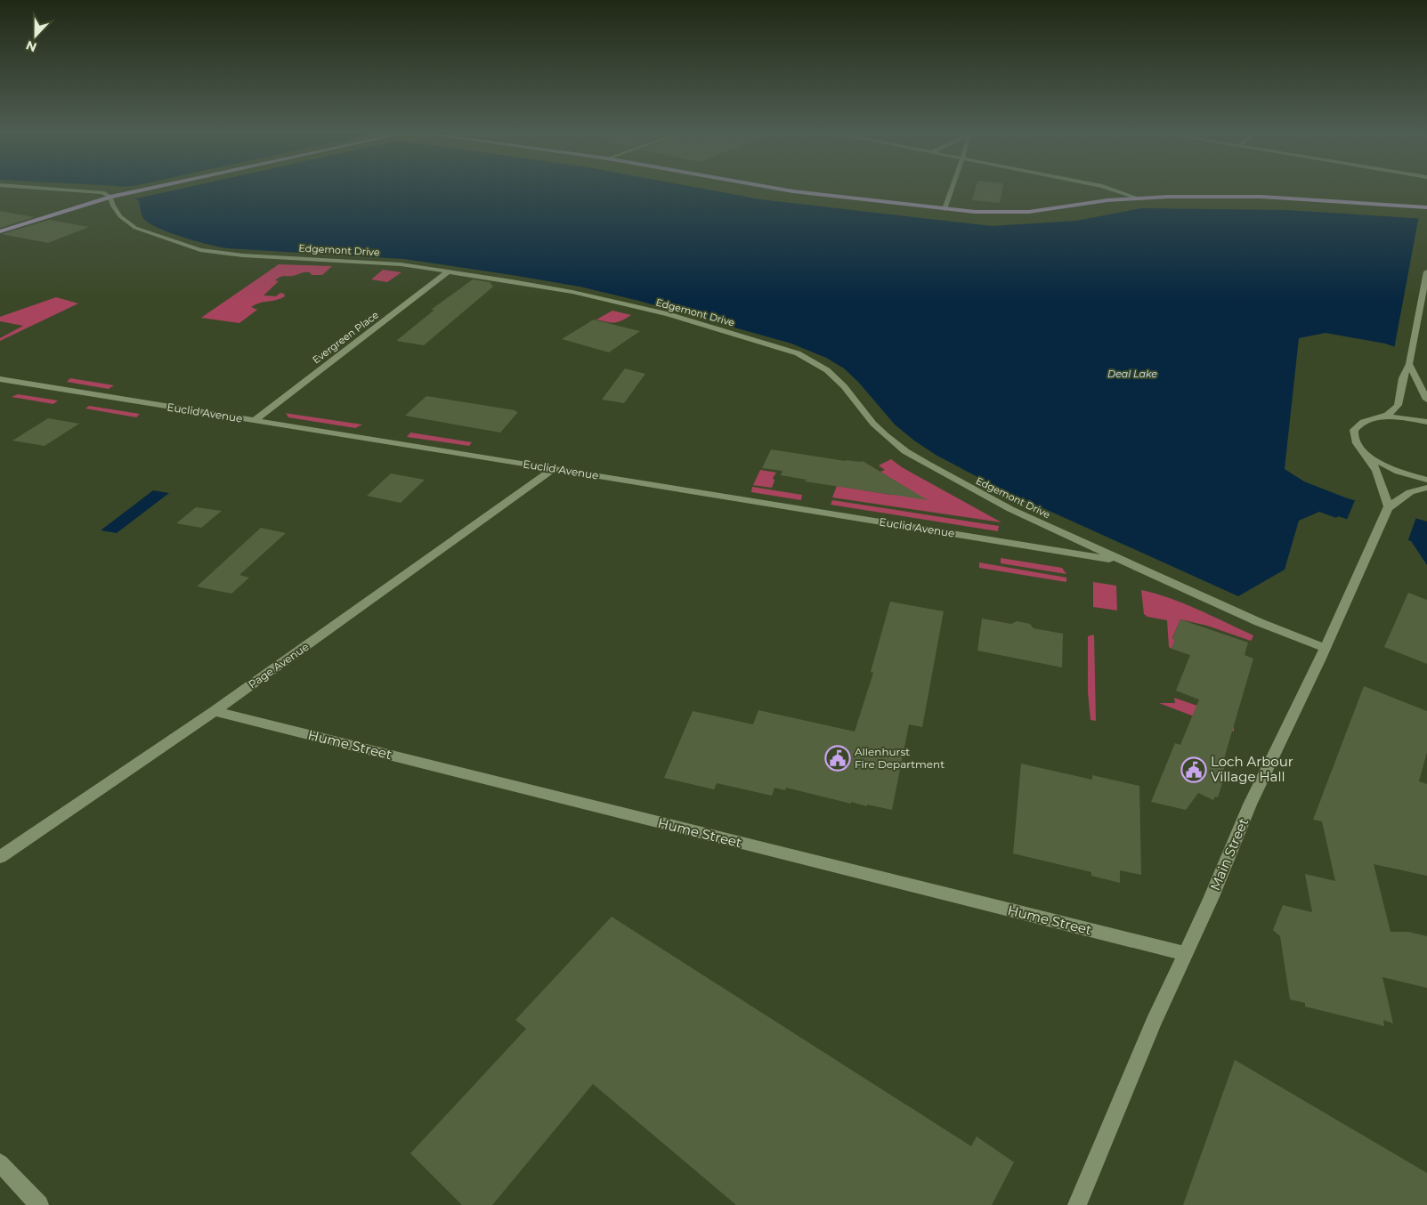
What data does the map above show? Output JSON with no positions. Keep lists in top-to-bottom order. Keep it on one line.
{"streets":{"street":["Edgemont Drive","Evergreen Place","Euclid Avenue","Page Avenue","Hume Street","Main Street"]},"crossings":[["Edgemont Drive","Evergreen Place"],["Edgemont Drive","Euclid Avenue"],["Edgemont Drive","Main Street"],["Evergreen Place","Euclid Avenue"],["Euclid Avenue","Page Avenue"],["Page Avenue","Hume Street"],["Hume Street","Main Street"]],"water":["Deal Lake"],"places":{"public building":["Allenhurst Fire Department","Loch Arbour Village Hall"]},"north":"bottom"}
